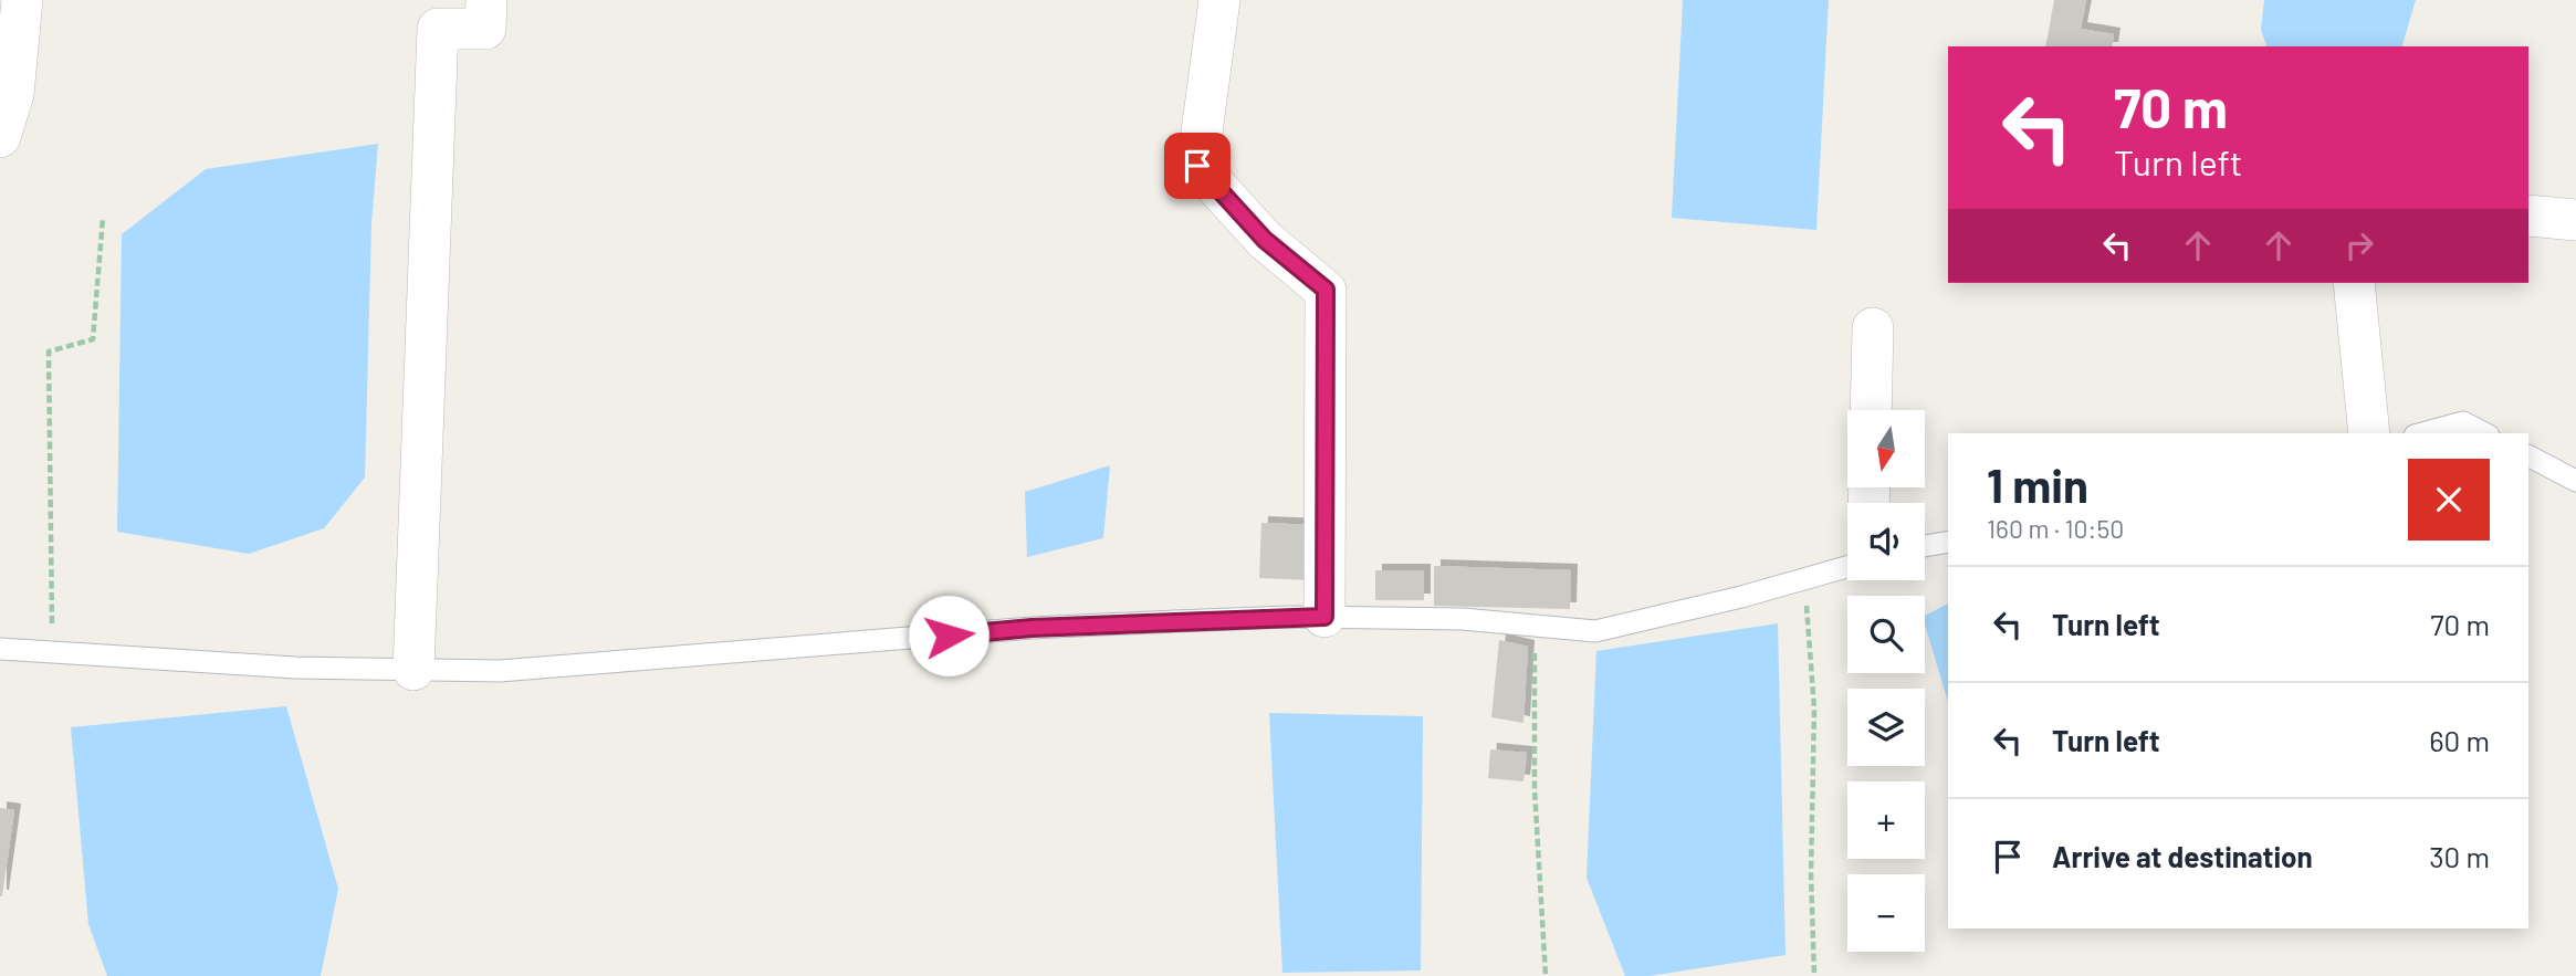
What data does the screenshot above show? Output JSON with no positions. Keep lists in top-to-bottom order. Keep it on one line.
{"north":"bottom","page":{"turn":["70 m","Turn left"],"map_buttons":["+","−"],"heading":["1 min","160 m · 10:50"],"list":[{"name":"Turn left","value":"70 m"},{"name":"Turn left","value":"60 m"},{"name":"Arrive at destination","value":"30 m"}]}}
